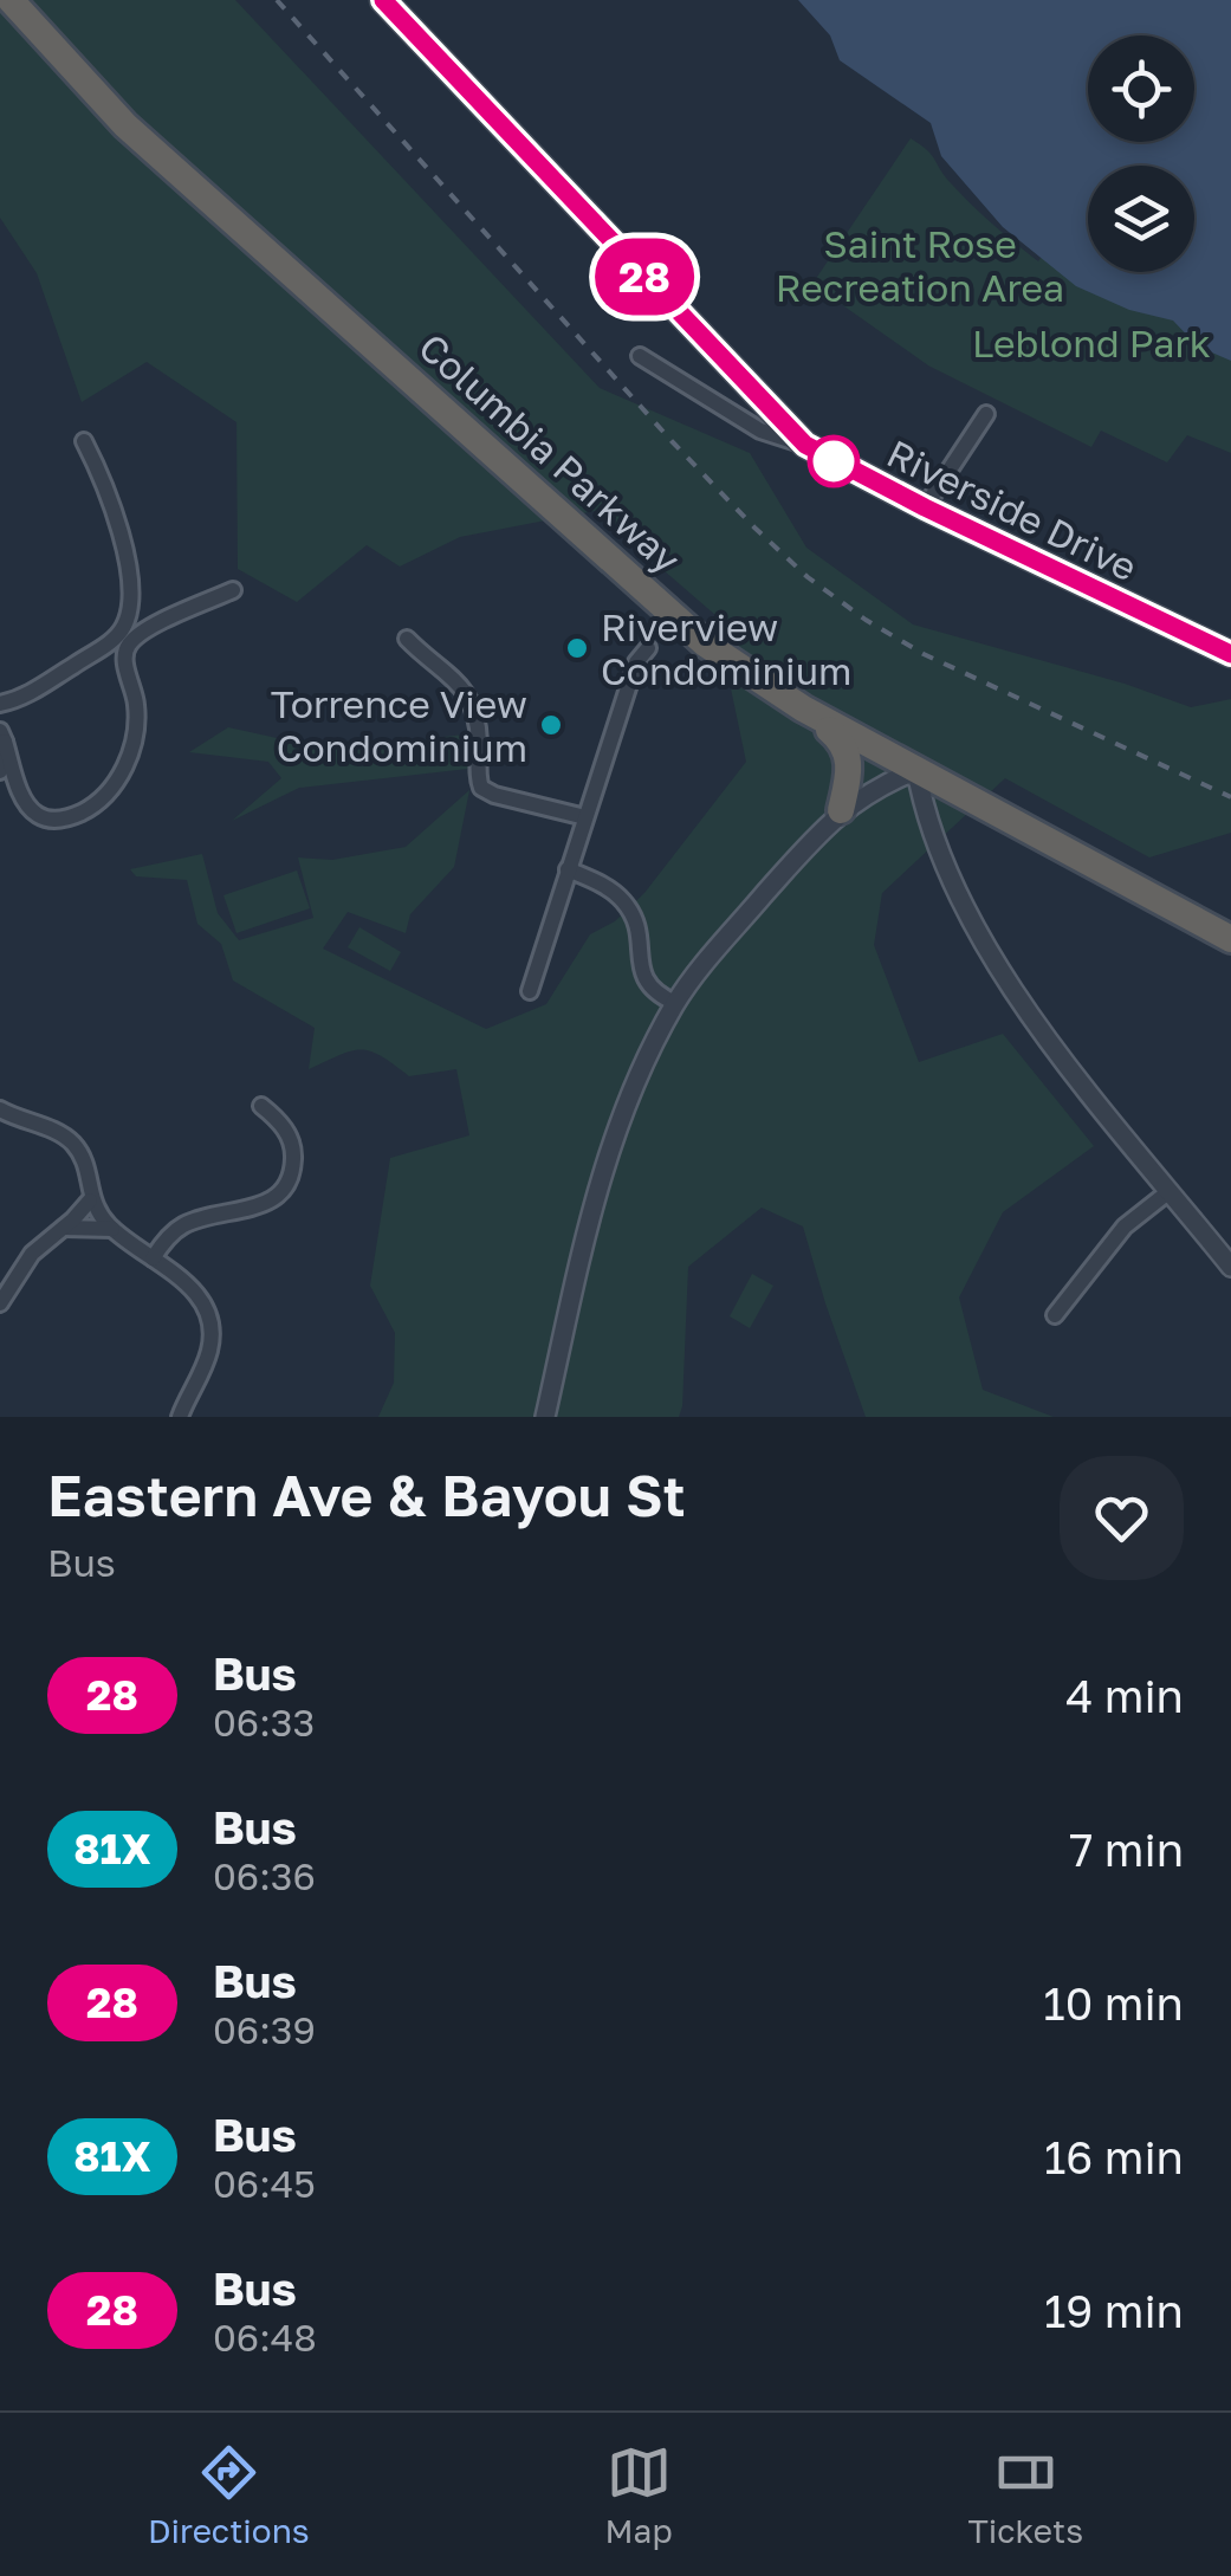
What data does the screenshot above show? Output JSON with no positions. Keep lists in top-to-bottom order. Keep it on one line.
{"streets":{"highway":["Columbia Parkway"],"main road":["Riverside Drive"]},"parks":["Saint Rose Recreation Area","Leblond Park"],"places":["Riverview Condominium","Torrence View Condominium"],"lines":["bus line 28"],"page":{"on_map":"28","heading":["Eastern Ave & Bayou St","Bus"],"list":[{"mark":"28","name":"Bus","note":"06:33","value":"4 min"},{"mark":"81X","name":"Bus","note":"06:36","value":"7 min"},{"mark":"28","name":"Bus","note":"06:39","value":"10 min"},{"mark":"81X","name":"Bus","note":"06:45","value":"16 min"},{"mark":"28","name":"Bus","note":"06:48","value":"19 min"}],"tabs":["Directions","Map","Tickets"]}}
